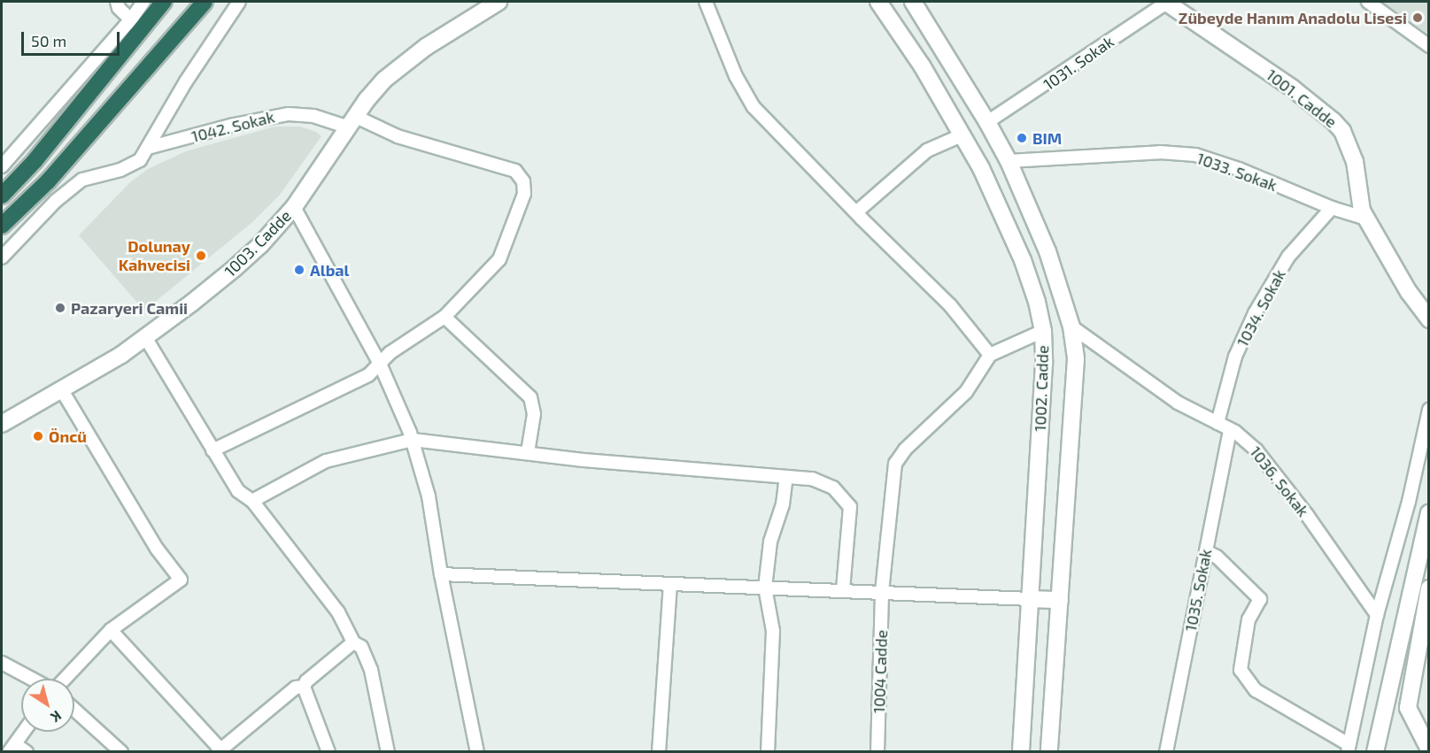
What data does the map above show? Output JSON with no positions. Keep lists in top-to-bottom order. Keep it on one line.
{"streets":{"main road":["1001. Cadde","1003. Cadde","1002. Cadde"],"street":["1031. Sokak","1042. Sokak","1033. Sokak","1034. Sokak","1036. Sokak","1035. Sokak","1004 Cadde"]},"crossings":[["1031. Sokak","1001. Cadde"],["1031. Sokak","1002. Cadde"],["1001. Cadde","1033. Sokak"],["1042. Sokak","1003. Cadde"],["1033. Sokak","1034. Sokak"],["1033. Sokak","1002. Cadde"],["1034. Sokak","1036. Sokak"],["1002. Cadde","1036. Sokak"],["1036. Sokak","1035. Sokak"]],"places":["Zübeyde Hanım Anadolu Lisesi","BIM","Dolunay Kahvecisi","Albal","Pazaryeri Camii","Öncü"],"scale_bar":"50 m","north":"bottom right"}
